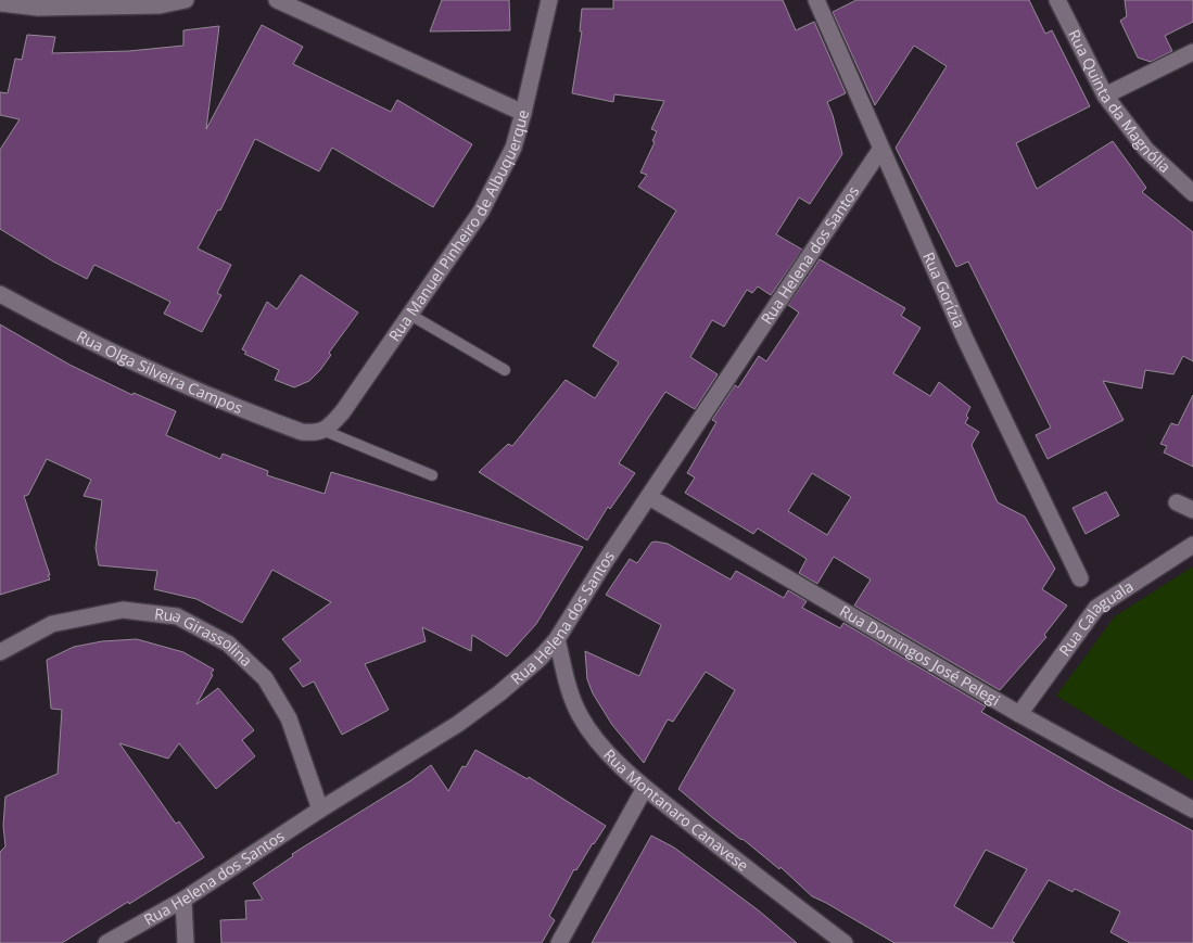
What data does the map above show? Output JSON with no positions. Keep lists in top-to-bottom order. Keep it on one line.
{"streets":{"street":["Rua Quinta da Magnólia","Rua Manuel Pinheiro de Albuquerque","Rua Helena dos Santos","Rua Gorízia","Rua Olga Silveira Campos","Rua Calaguala","Rua Girassolina","Rua Domingos José Pelegi","Rua Montanaro Canavese"]},"crossings":[["Rua Manuel Pinheiro de Albuquerque","Rua Olga Silveira Campos"],["Rua Helena dos Santos","Rua Gorízia"],["Rua Helena dos Santos","Rua Girassolina"],["Rua Helena dos Santos","Rua Domingos José Pelegi"],["Rua Helena dos Santos","Rua Montanaro Canavese"],["Rua Calaguala","Rua Domingos José Pelegi"]]}
